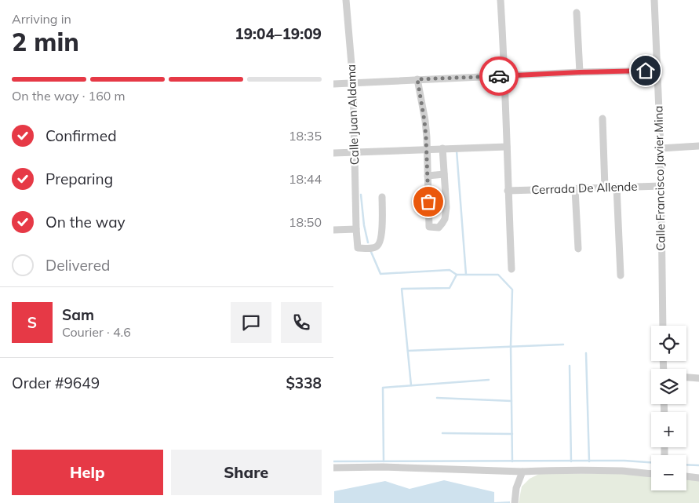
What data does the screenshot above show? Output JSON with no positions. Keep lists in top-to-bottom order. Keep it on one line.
{"streets":{"street":["Calle Juan Aldama","Calle Francisco Javier Mina","Cerrada De Allende"]},"crossings":[["Calle Francisco Javier Mina","Cerrada De Allende"]],"page":{"heading":["2 min","Arriving in","19:04–19:09"],"panel":["Sam","Courier · 4.6","Order #9649","$338"],"bar":"On the way · 160 m","list":[["Confirmed","18:35"],["Preparing","18:44"],["On the way","18:50"],"Delivered"],"round":"S","map_buttons":["+","−"],"buttons":["Help","Share"]}}
